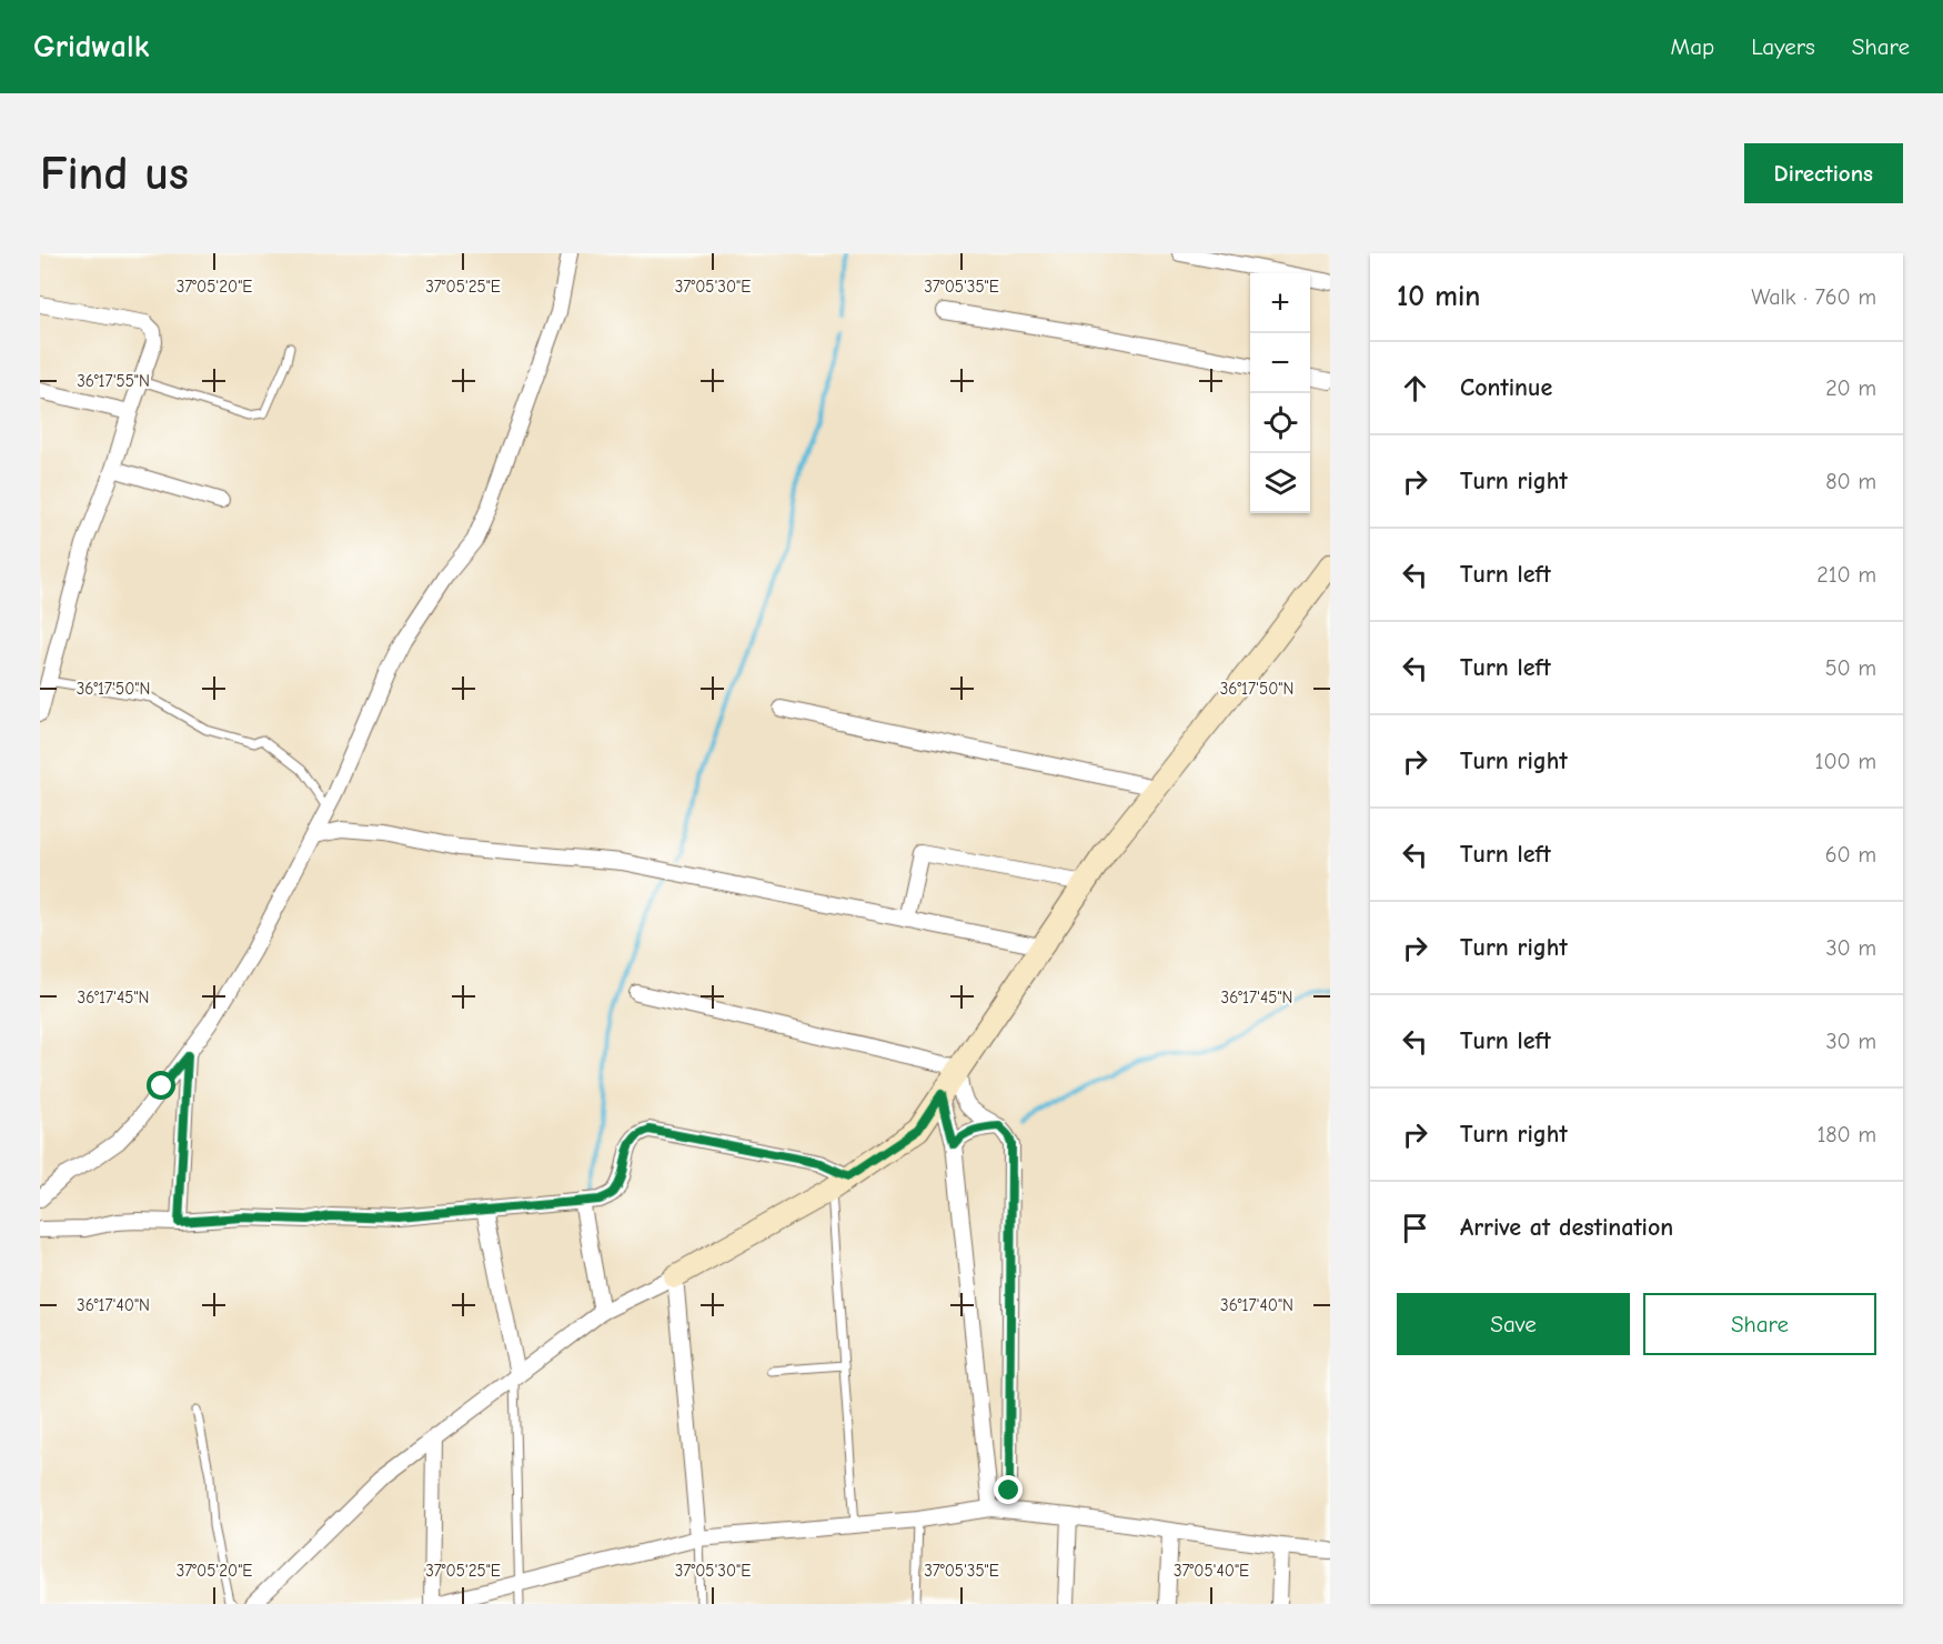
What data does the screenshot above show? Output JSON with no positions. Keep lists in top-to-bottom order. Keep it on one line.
{"page":{"header":"Gridwalk","nav":["Map","Layers","Share"],"buttons":["Directions",["Save","Share"]],"title":"Find us","heading":["10 min","Walk · 760 m"],"map_buttons":["+","−"],"list":[["Continue","20 m"],["Turn right","80 m"],["Turn left","210 m"],["Turn left","50 m"],["Turn right","100 m"],["Turn left","60 m"],["Turn right","30 m"],["Turn left","30 m"],["Turn right","180 m"],"Arrive at destination"]},"coordinates":["37°05'20\"E","37°05'25\"E","37°05'30\"E","37°05'35\"E","36°17'55\"N","36°17'50\"N","36°17'45\"N","36°17'40\"N","37°05'40\"E"]}
